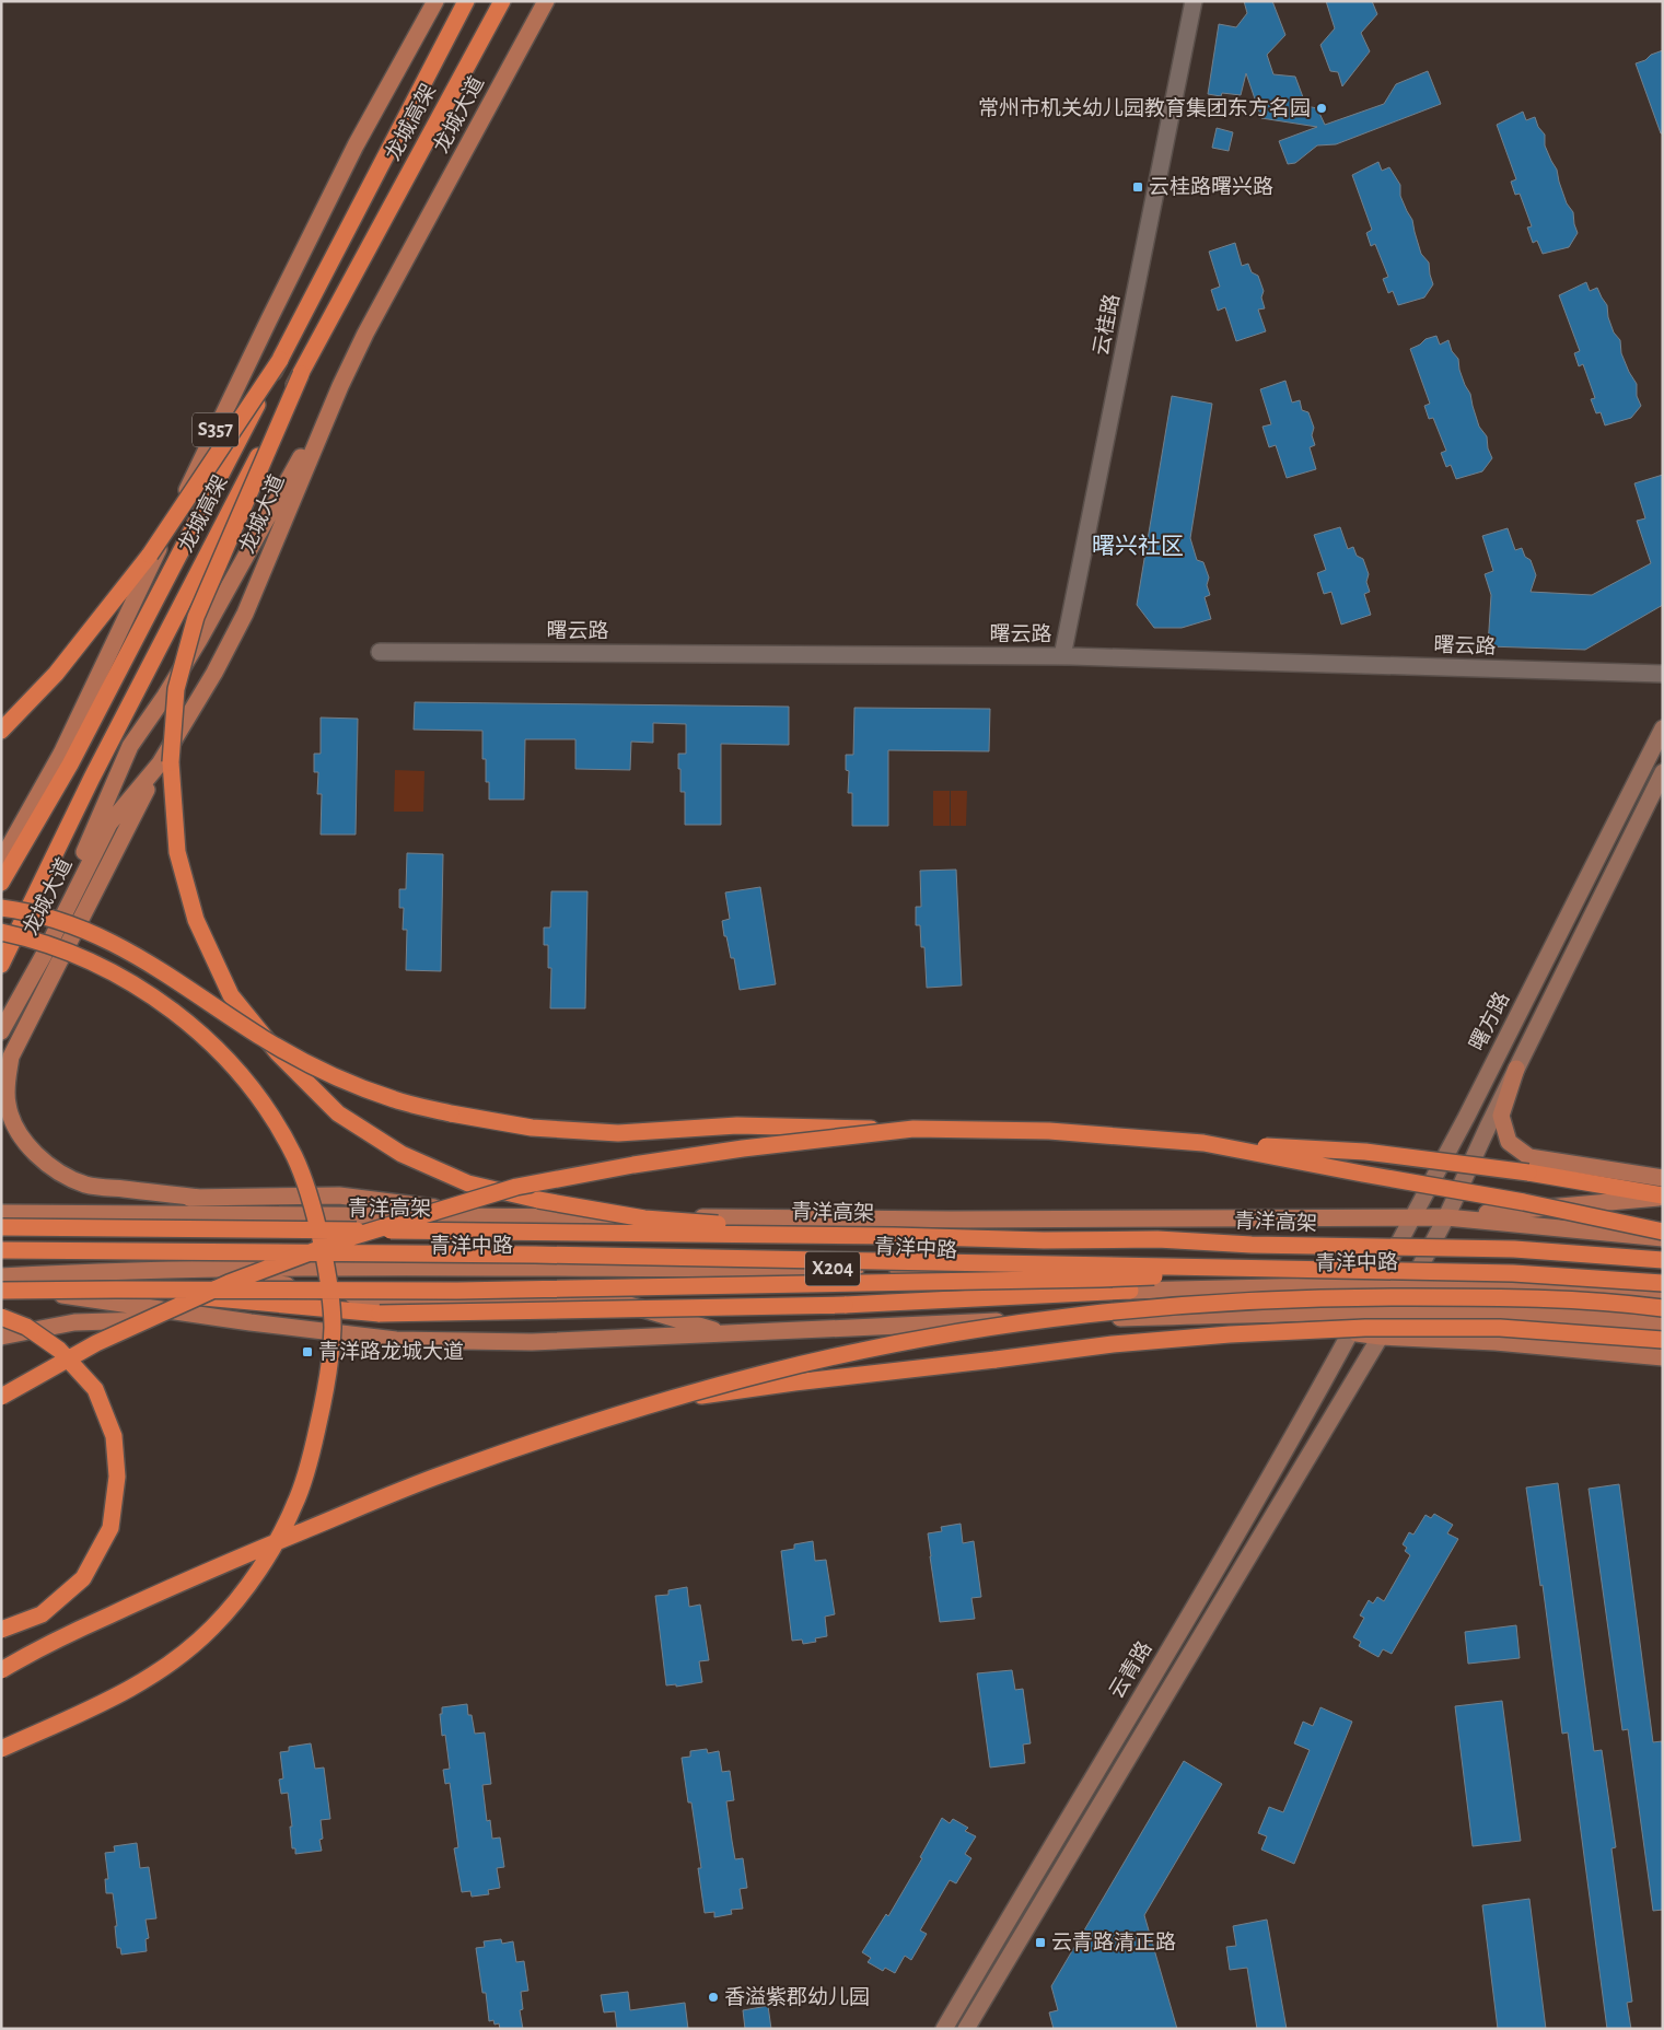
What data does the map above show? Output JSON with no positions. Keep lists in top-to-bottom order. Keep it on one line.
{"streets":{"highway":["龙城高架","青洋高架"],"main road":["龙城大道","S357","青洋中路","X204"],"street":["云桂路","曙云路","曙方路","云青路"]},"crossings":[["云桂路","曙云路"],["曙方路","青洋中路"],["曙方路","云青路"]],"districts":["曙兴社区"],"places":{"other":["常州市机关幼儿园教育集团东方名园","香溢紫郡幼儿园"],"transit":["云桂路曙兴路","青洋路龙城大道","云青路清正路"]}}
